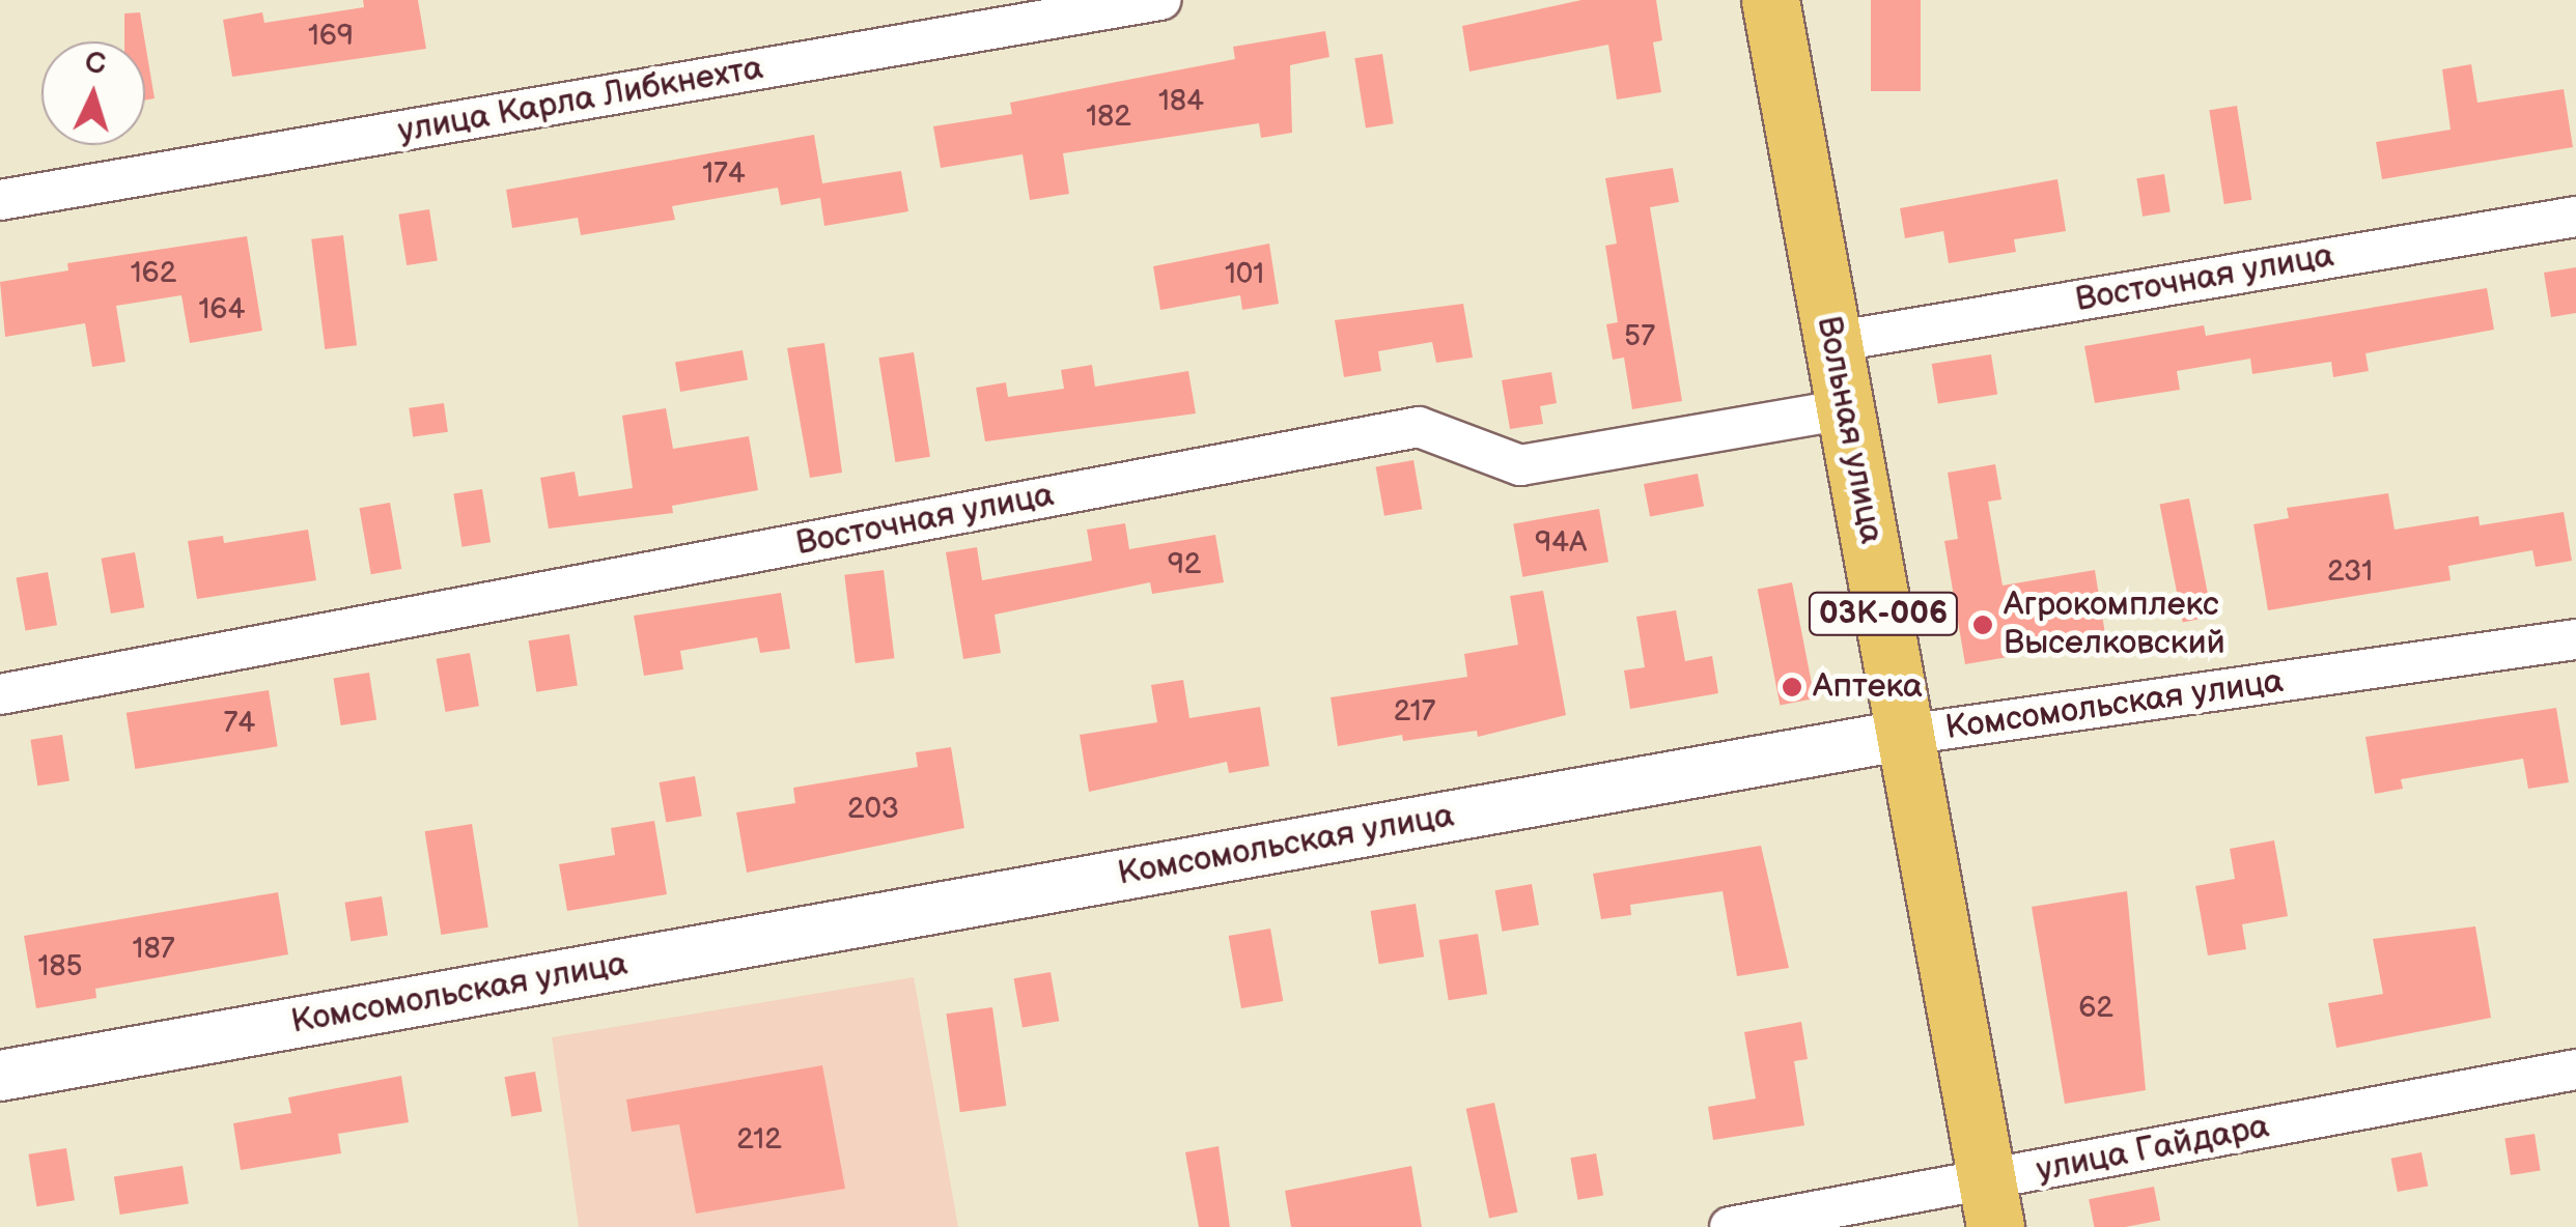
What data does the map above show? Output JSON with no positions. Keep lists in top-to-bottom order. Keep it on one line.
{"streets":{"main road":["Вольная улица","03К-006"],"street":["улица Карла Либкнехта","Восточная улица","Комсомольская улица","улица Гайдара"]},"crossings":[["Восточная улица","Вольная улица"],["Вольная улица","Комсомольская улица"],["Вольная улица","улица Гайдара"]],"places":["Агрокомплекс Выселковский","Аптека"],"house_numbers":["169","184","182","174","162","101","164","57","94А","92","231","217","74","203","187","185","62","212"],"north":"top"}
